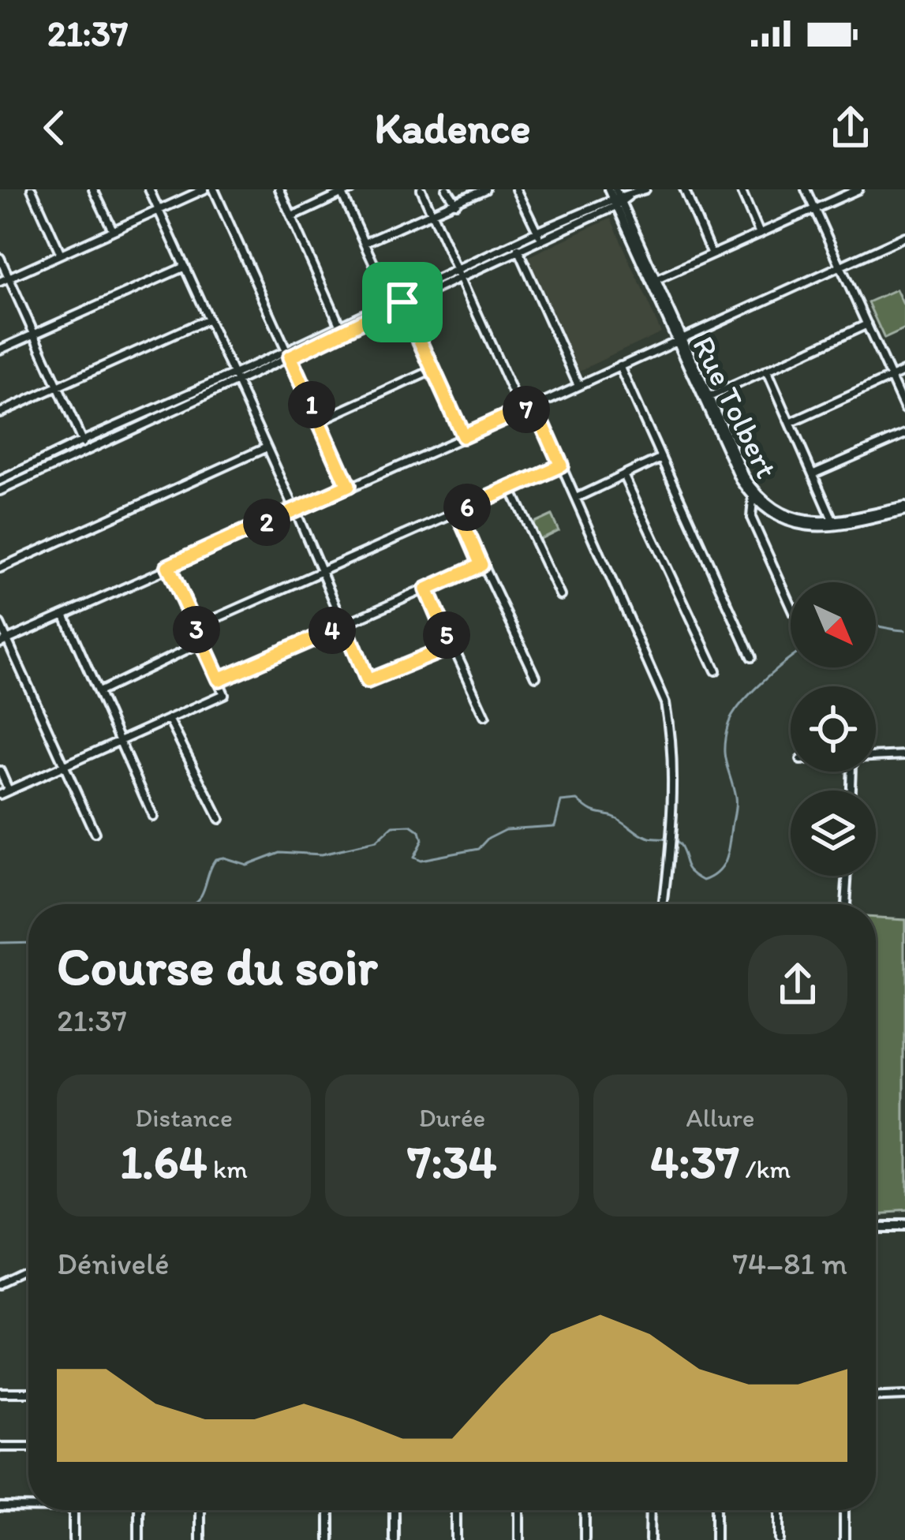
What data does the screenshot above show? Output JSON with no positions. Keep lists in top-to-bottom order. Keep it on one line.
{"streets":{"street":["Rue Tolbert"]},"north":"bottom right","page":{"status":"21:37","header":"Kadence","pins":["1","7","6","2","3","4","5"],"heading":["Course du soir","21:37"],"stats":[["Distance","1.64 km"],["Durée","7:34"],["Allure","4:37 /km"]],"chart":["Dénivelé","74–81 m"]}}
